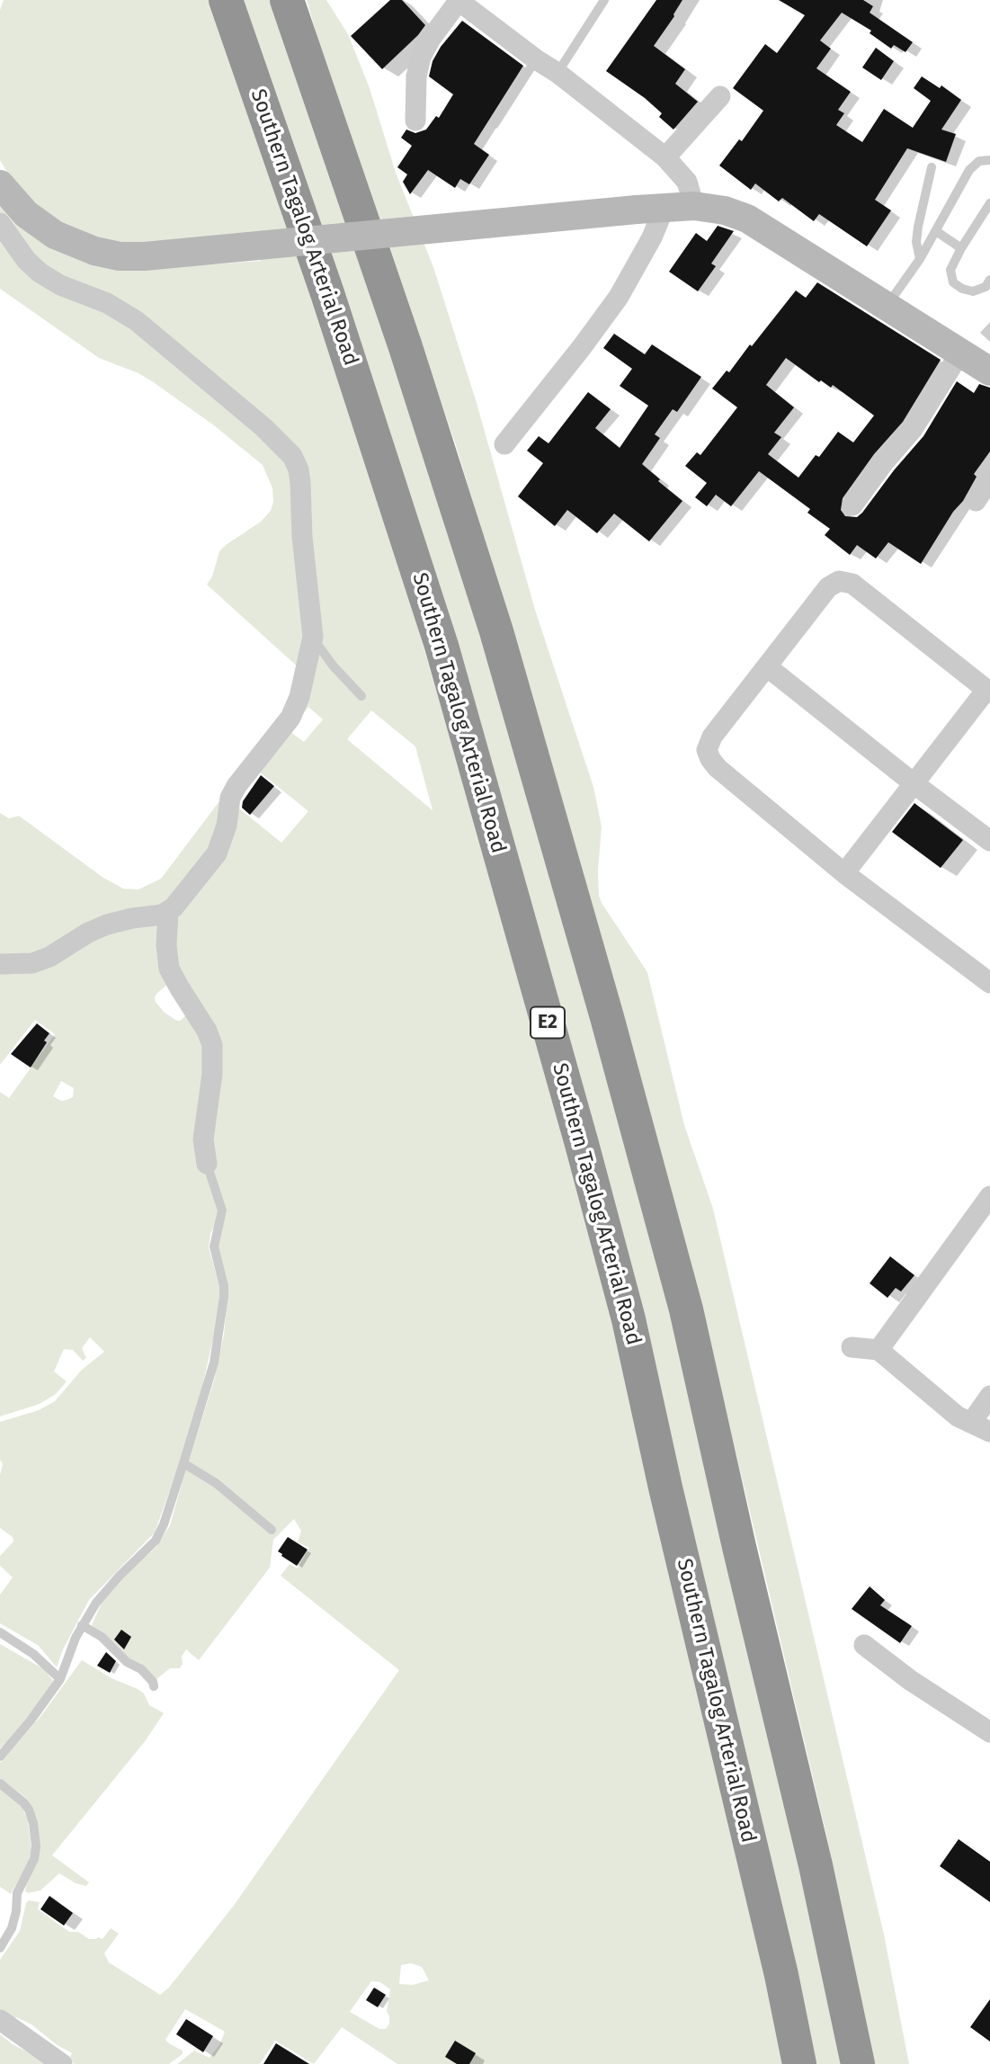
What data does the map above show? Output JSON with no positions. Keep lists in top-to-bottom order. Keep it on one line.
{"streets":{"highway":["Southern Tagalog Arterial Road","E2"]}}
